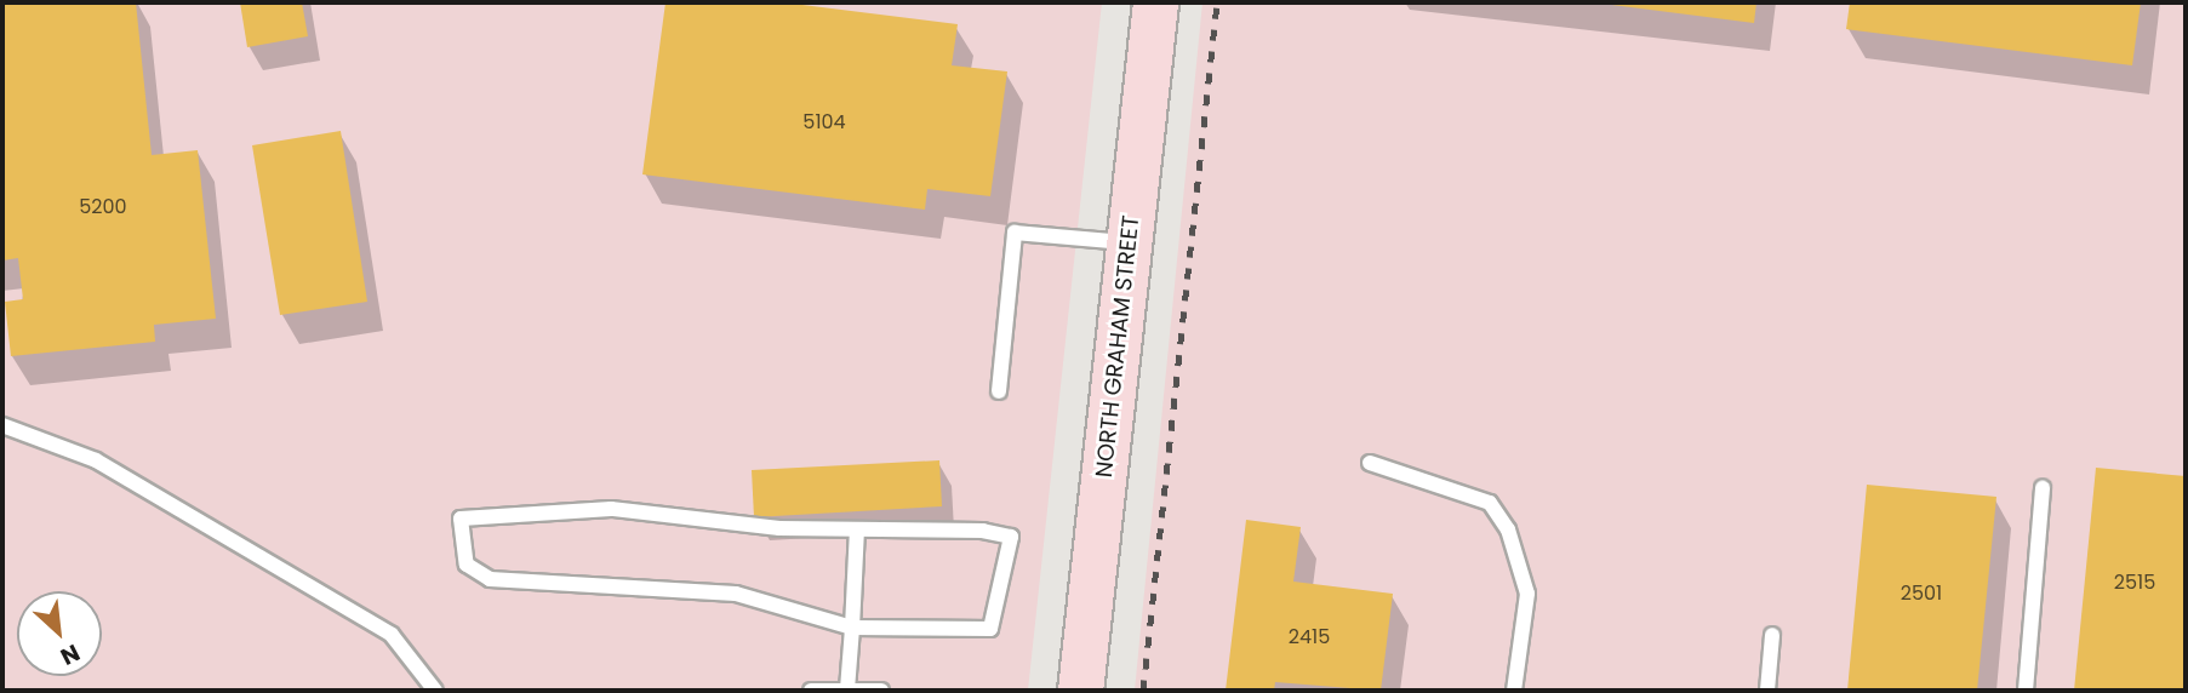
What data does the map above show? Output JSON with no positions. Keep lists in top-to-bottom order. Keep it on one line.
{"streets":{"main road":["NORTH GRAHAM STREET"]},"house_numbers":["5104","5200","2515","2501","2415"],"north":"bottom right"}
